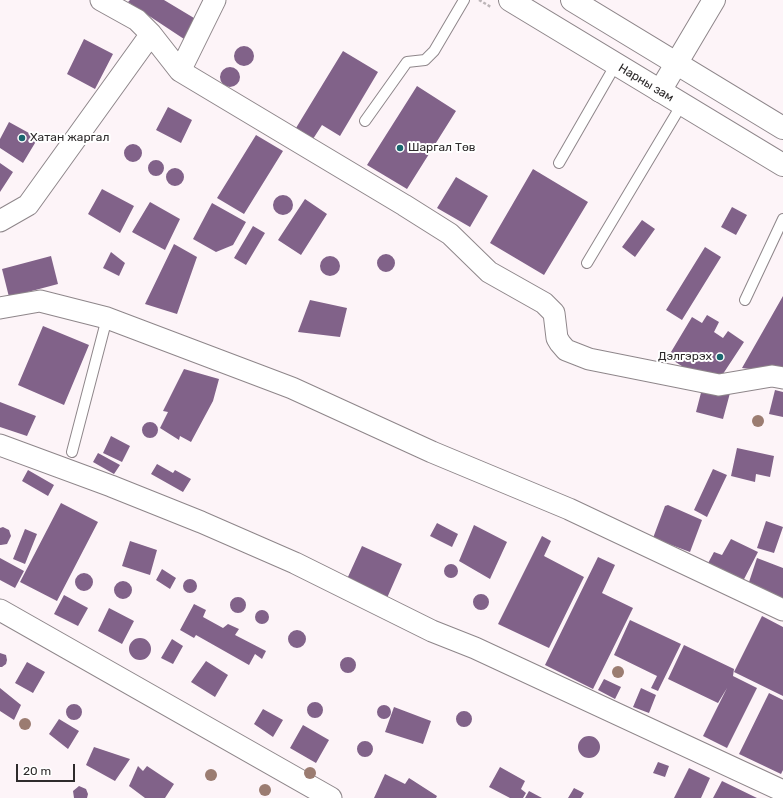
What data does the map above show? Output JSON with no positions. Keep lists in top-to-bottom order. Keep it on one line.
{"streets":{"main road":["Нарны зам"]},"places":["Хатан жаргал","Шаргал Төв","Дэлгэрэх"],"scale_bar":"20 m"}
